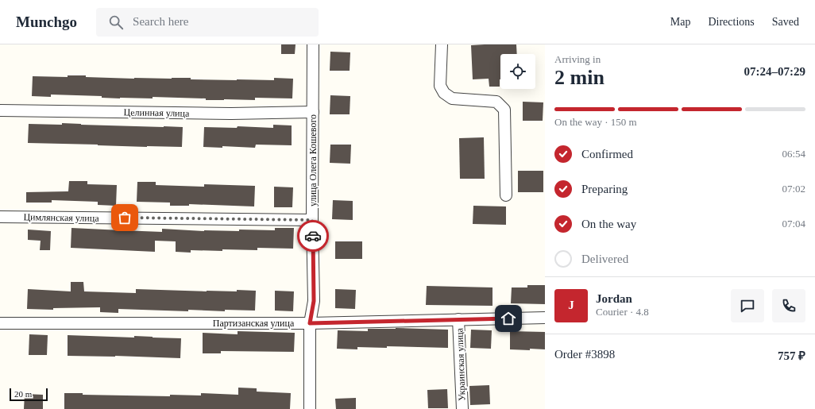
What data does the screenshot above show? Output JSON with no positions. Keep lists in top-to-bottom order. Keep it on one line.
{"streets":{"street":["Целинная улица","улица Олега Кошевого","Цимлянская улица","Партизанская улица","Украинская улица"]},"crossings":[["Целинная улица","улица Олега Кошевого"],["улица Олега Кошевого","Цимлянская улица"],["улица Олега Кошевого","Партизанская улица"],["Партизанская улица","Украинская улица"]],"scale_bar":"20 m","page":{"header":"Munchgo","search":"Search here","nav":["Map","Directions","Saved"],"heading":["2 min","Arriving in","07:24–07:29"],"panel":["Jordan","Courier · 4.8","Order #3898","757 ₽"],"bar":"On the way · 150 m","list":[["Confirmed","06:54"],["Preparing","07:02"],["On the way","07:04"],"Delivered"],"round":"J","scale":"20 m"}}
